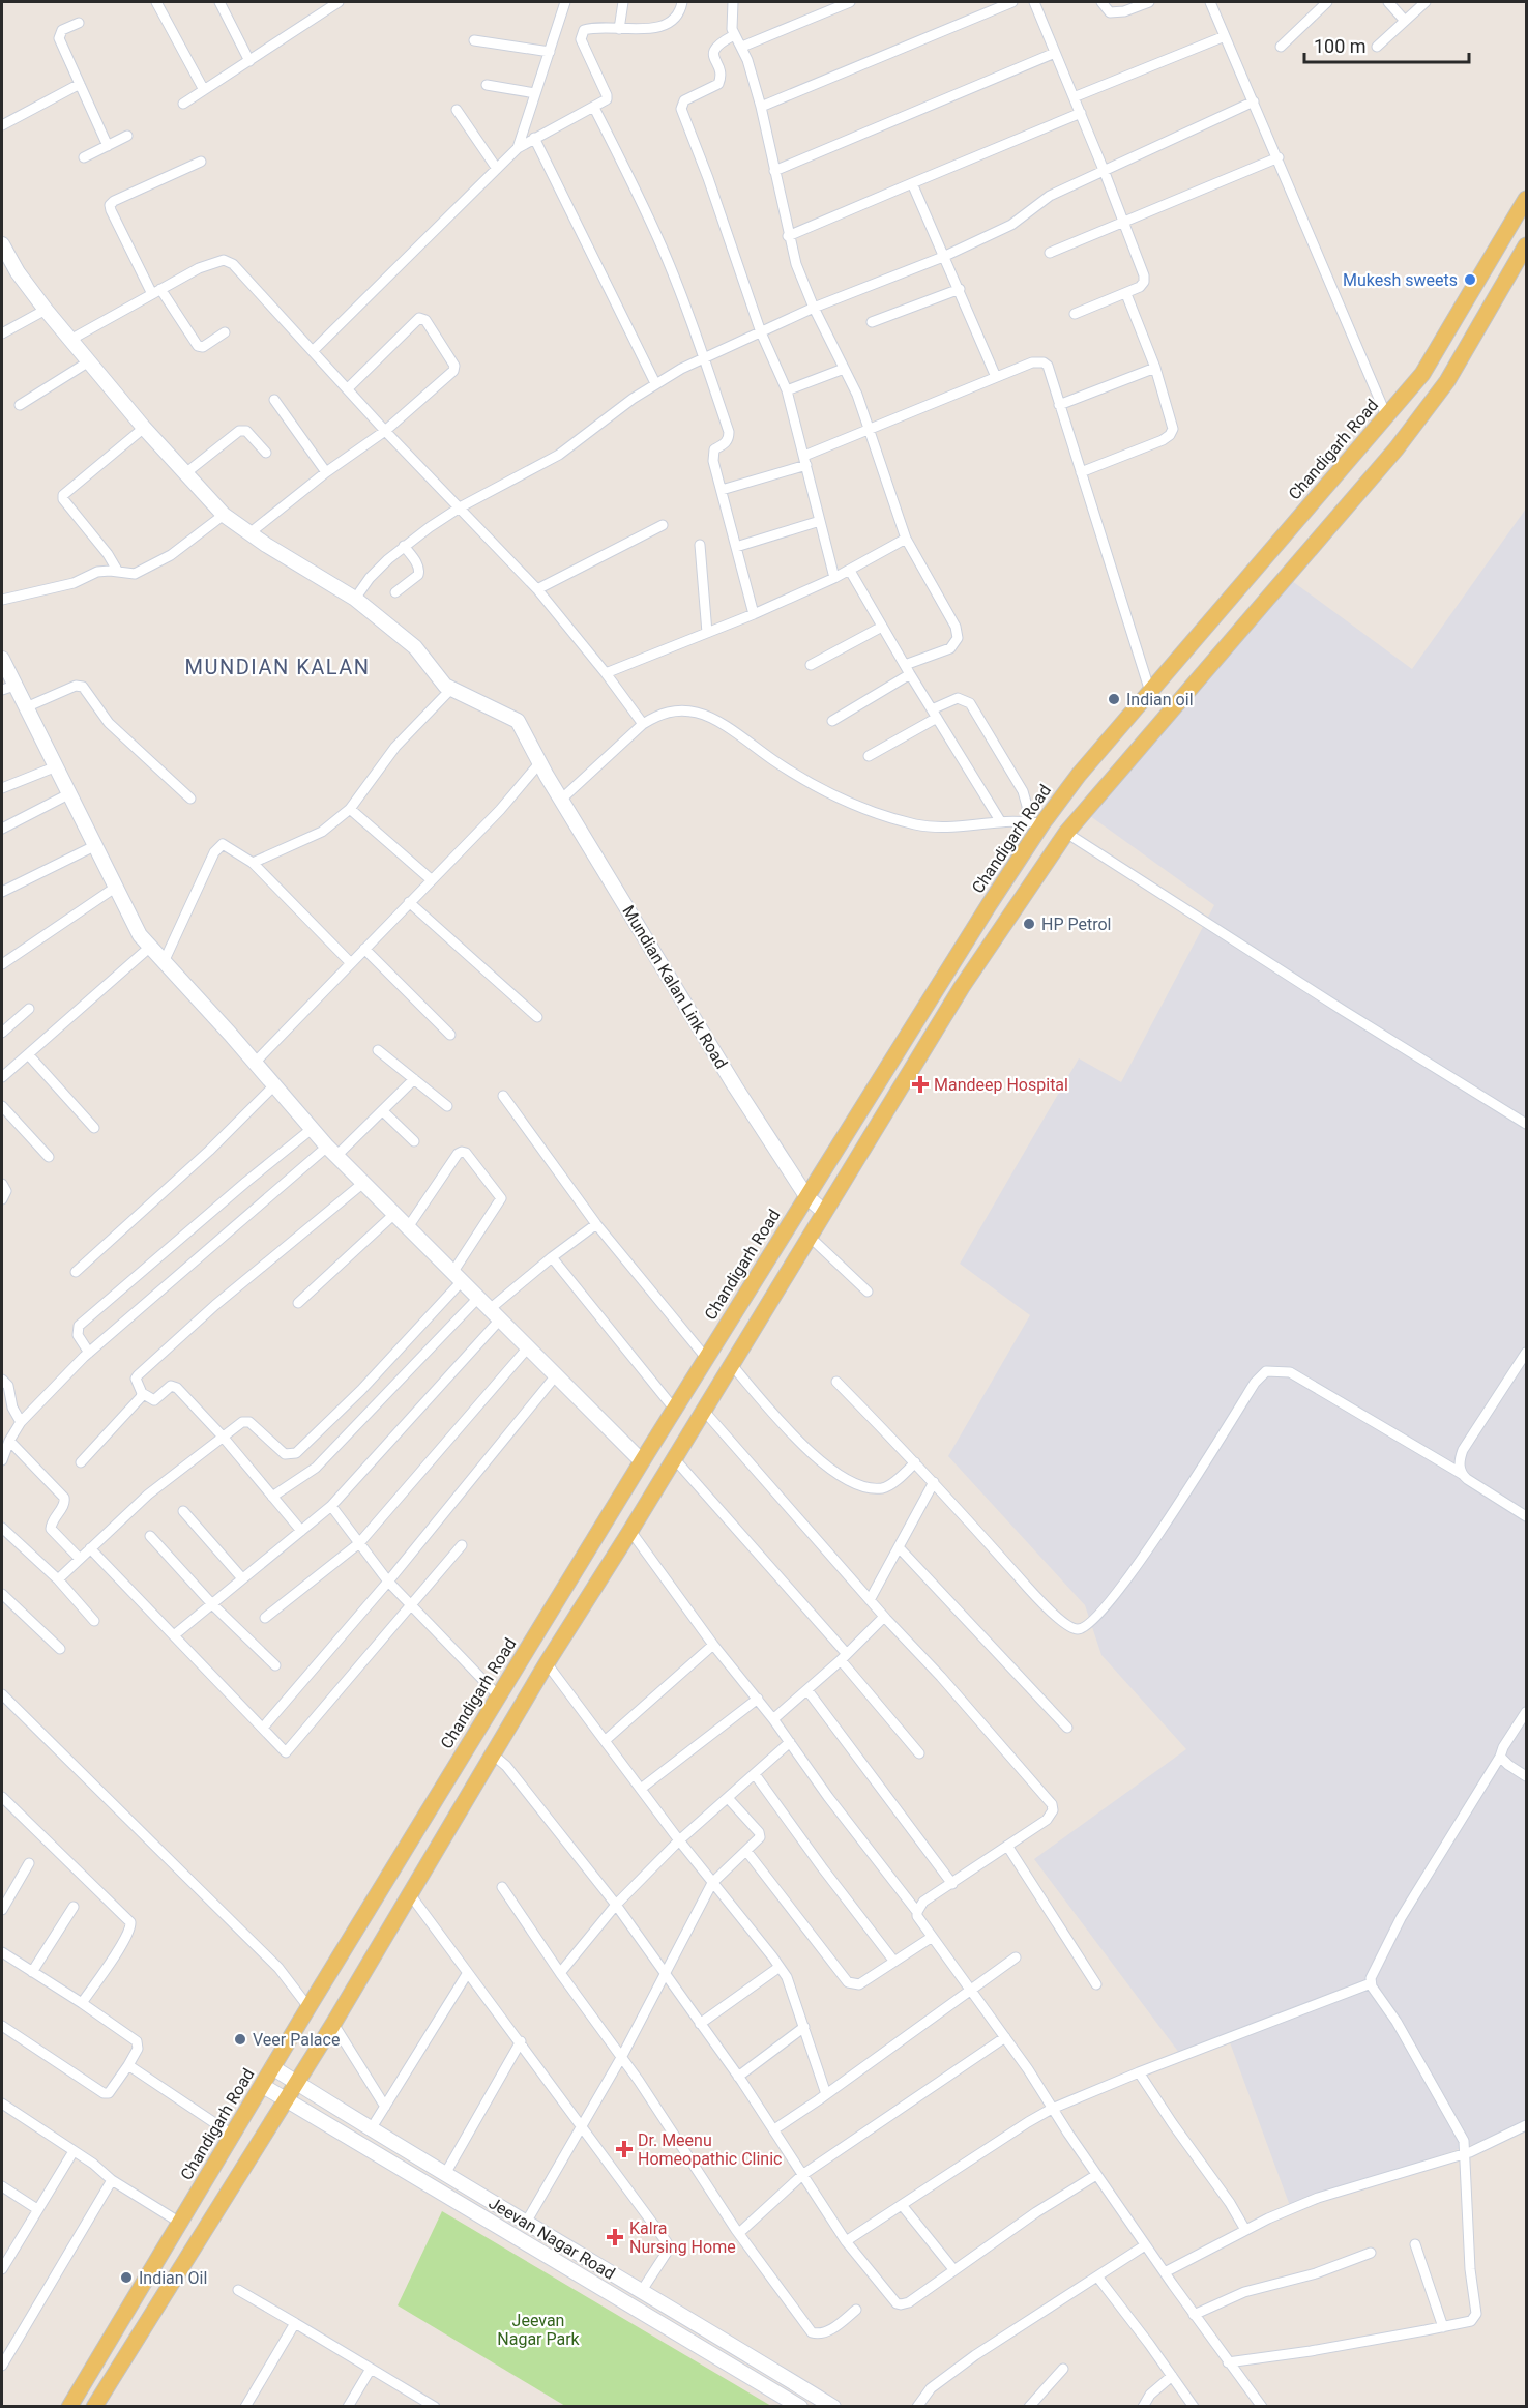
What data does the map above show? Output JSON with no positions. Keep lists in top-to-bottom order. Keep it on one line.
{"streets":{"main road":["Chandigarh Road"],"street":["Mundian Kalan Link Road","Jeevan Nagar Road"]},"crossings":[["Chandigarh Road","Mundian Kalan Link Road"],["Chandigarh Road","Jeevan Nagar Road"]],"districts":["MUNDIAN KALAN"],"parks":["Jeevan Nagar Park"],"places":{"other":["Mukesh sweets","Indian oil","HP Petrol","Veer Palace","Indian Oil"],"health":["Mandeep Hospital","Dr. Meenu Homeopathic Clinic","Kalra Nursing Home"]},"scale_bar":"100 m"}
